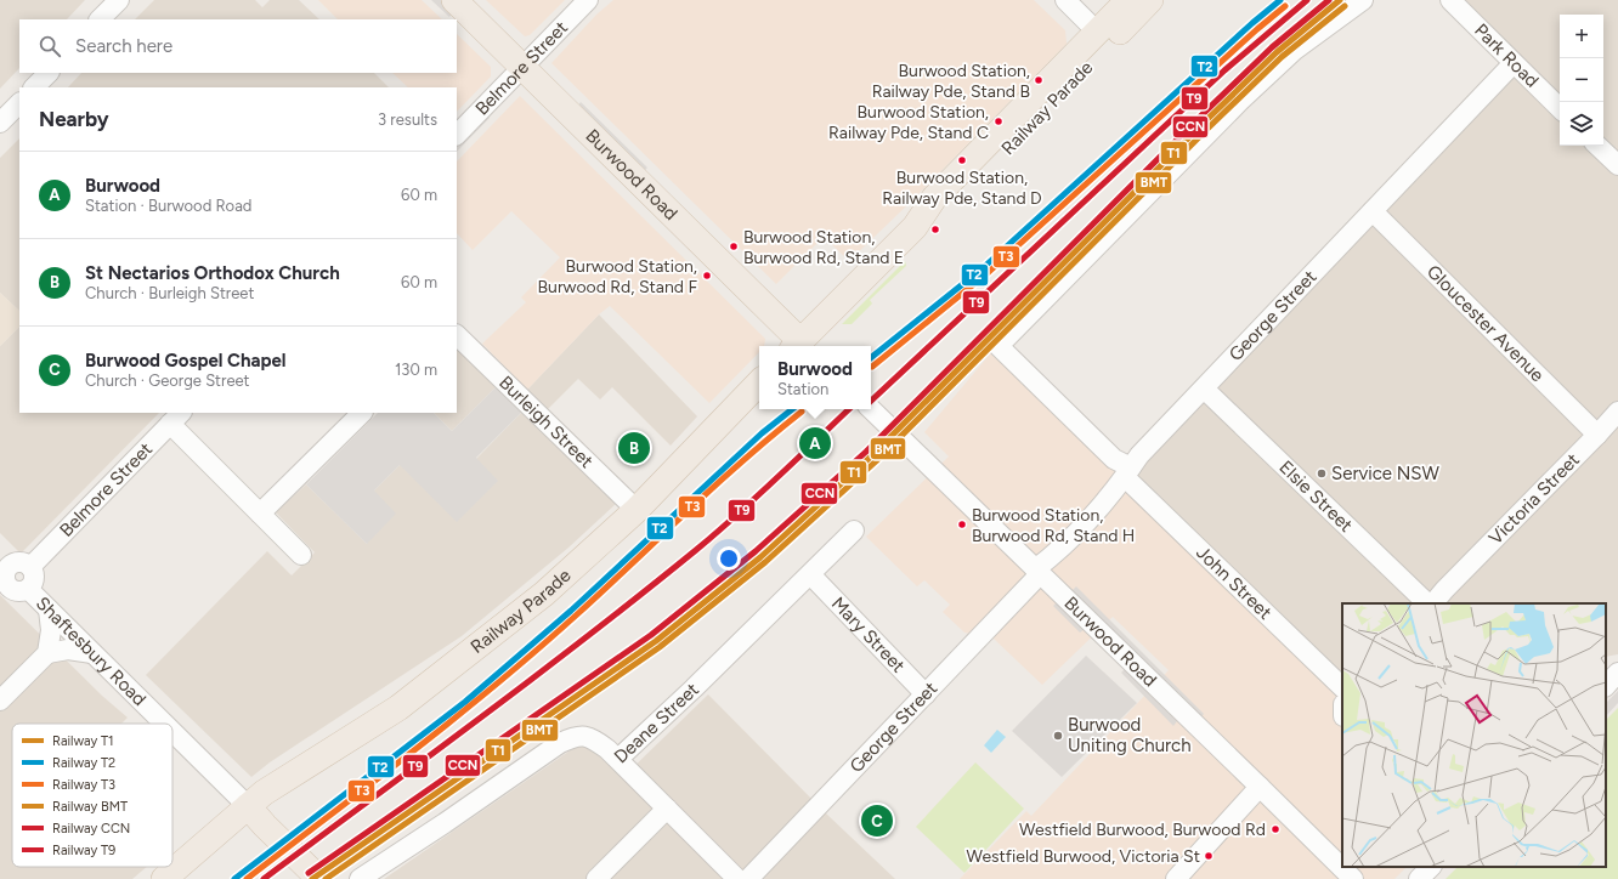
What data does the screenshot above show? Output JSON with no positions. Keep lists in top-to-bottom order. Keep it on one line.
{"streets":{"main road":["Railway Parade","Burwood Road","Shaftesbury Road"],"street":["Park Road","Belmore Street","George Street","Gloucester Avenue","Burleigh Street","Elsie Street","Victoria Street","John Street","Mary Street","Deane Street"]},"crossings":[["Park Road","George Street"],["Belmore Street","Burwood Road"],["Belmore Street","Shaftesbury Road"],["Railway Parade","Burleigh Street"],["Railway Parade","Shaftesbury Road"],["Burwood Road","George Street"],["George Street","Gloucester Avenue"],["George Street","Elsie Street"],["George Street","John Street"],["George Street","Mary Street"],["Gloucester Avenue","Victoria Street"],["Mary Street","Deane Street"]],"places":["Burwood Station, Railway Pde, Stand B","Burwood Station, Railway Pde, Stand C","Burwood Station, Railway Pde, Stand D","Burwood Station, Burwood Rd, Stand E","Burwood Station, Burwood Rd, Stand F","Service NSW","Burwood Station, Burwood Rd, Stand H","Burwood Uniting Church","Westfield Burwood, Burwood Rd","Westfield Burwood, Victoria St"],"lines":["rail line T1","rail line CCN","rail line T9","rail line T2","rail line BMT","rail line T3"],"legend":["Railway T1","Railway T2","Railway T3","Railway BMT","Railway CCN","Railway T9"],"page":{"map_buttons":["+","−"],"search":"Search here","heading":["Nearby","3 results"],"list":[{"mark":"A","name":"Burwood","note":"Station · Burwood Road","value":"60 m"},{"mark":"B","name":"St Nectarios Orthodox Church","note":"Church · Burleigh Street","value":"60 m"},{"mark":"C","name":"Burwood Gospel Chapel","note":"Church · George Street","value":"130 m"}],"popup":["Burwood","Station"],"pins":["A","B","C"]}}
